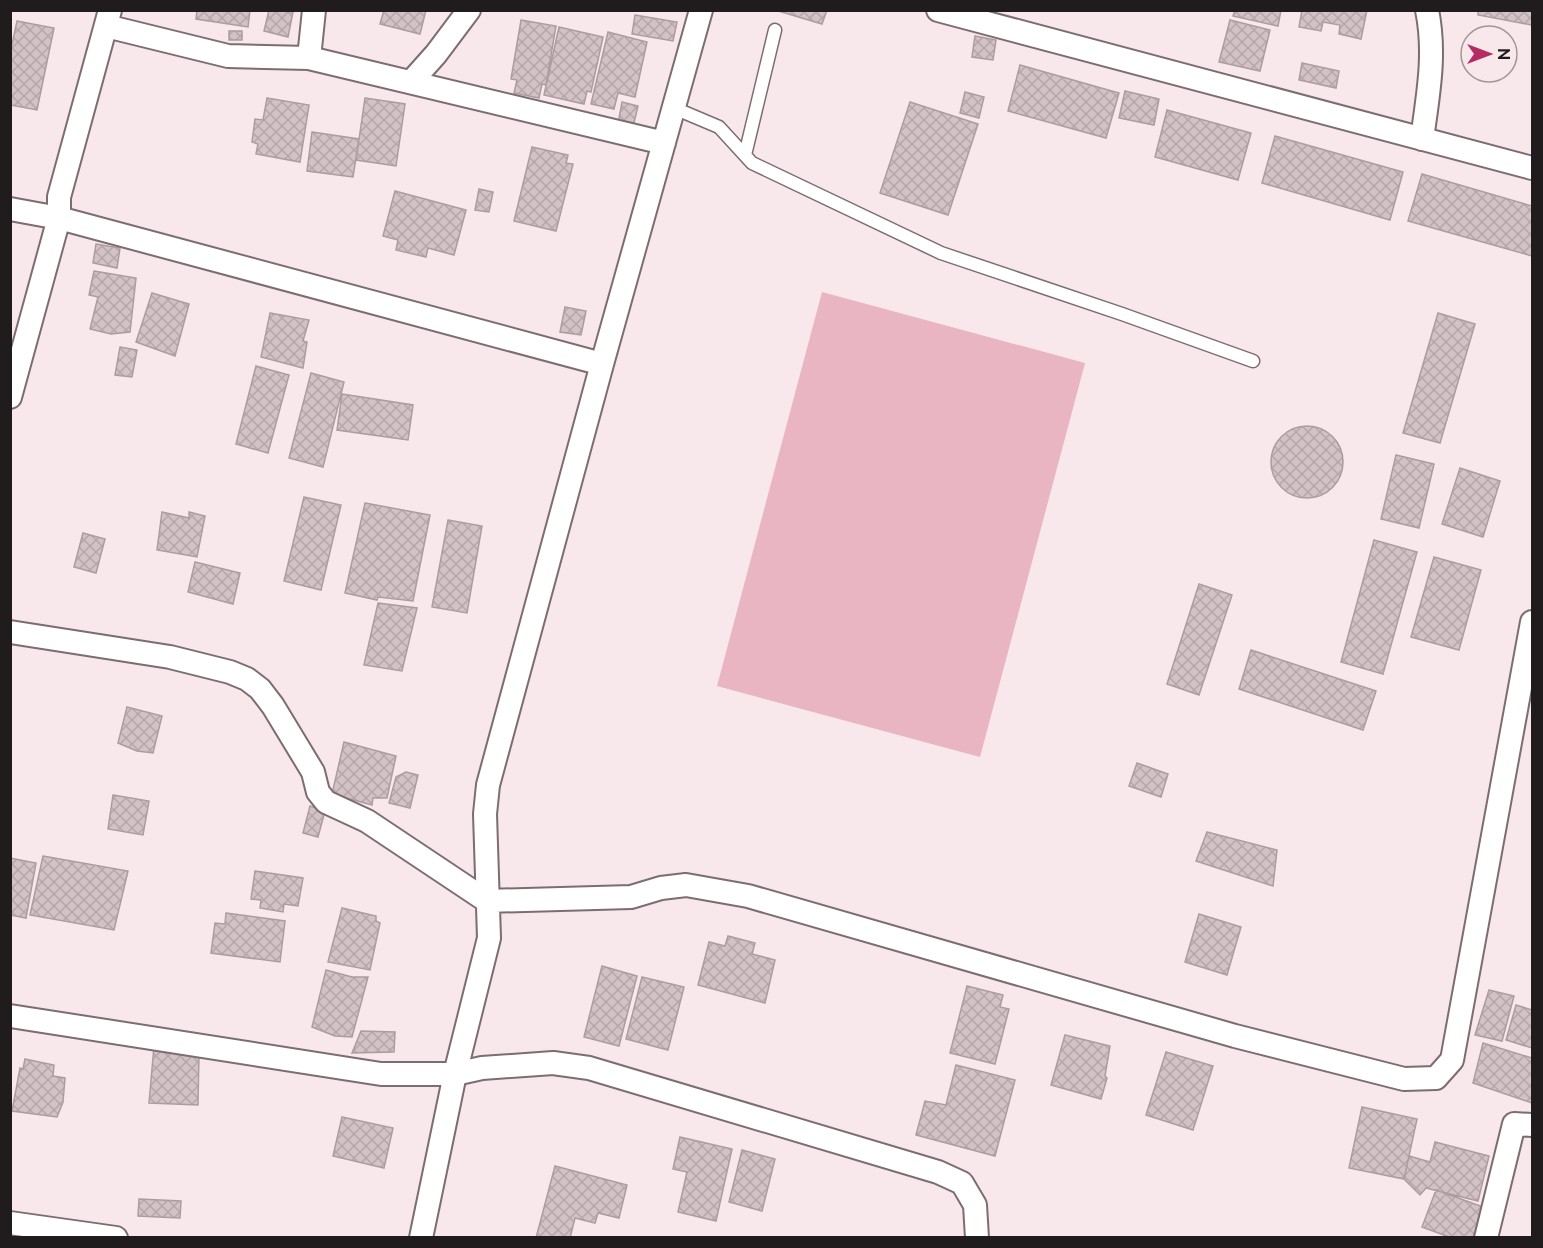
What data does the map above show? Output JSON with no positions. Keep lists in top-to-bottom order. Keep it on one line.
{"north":"right"}
